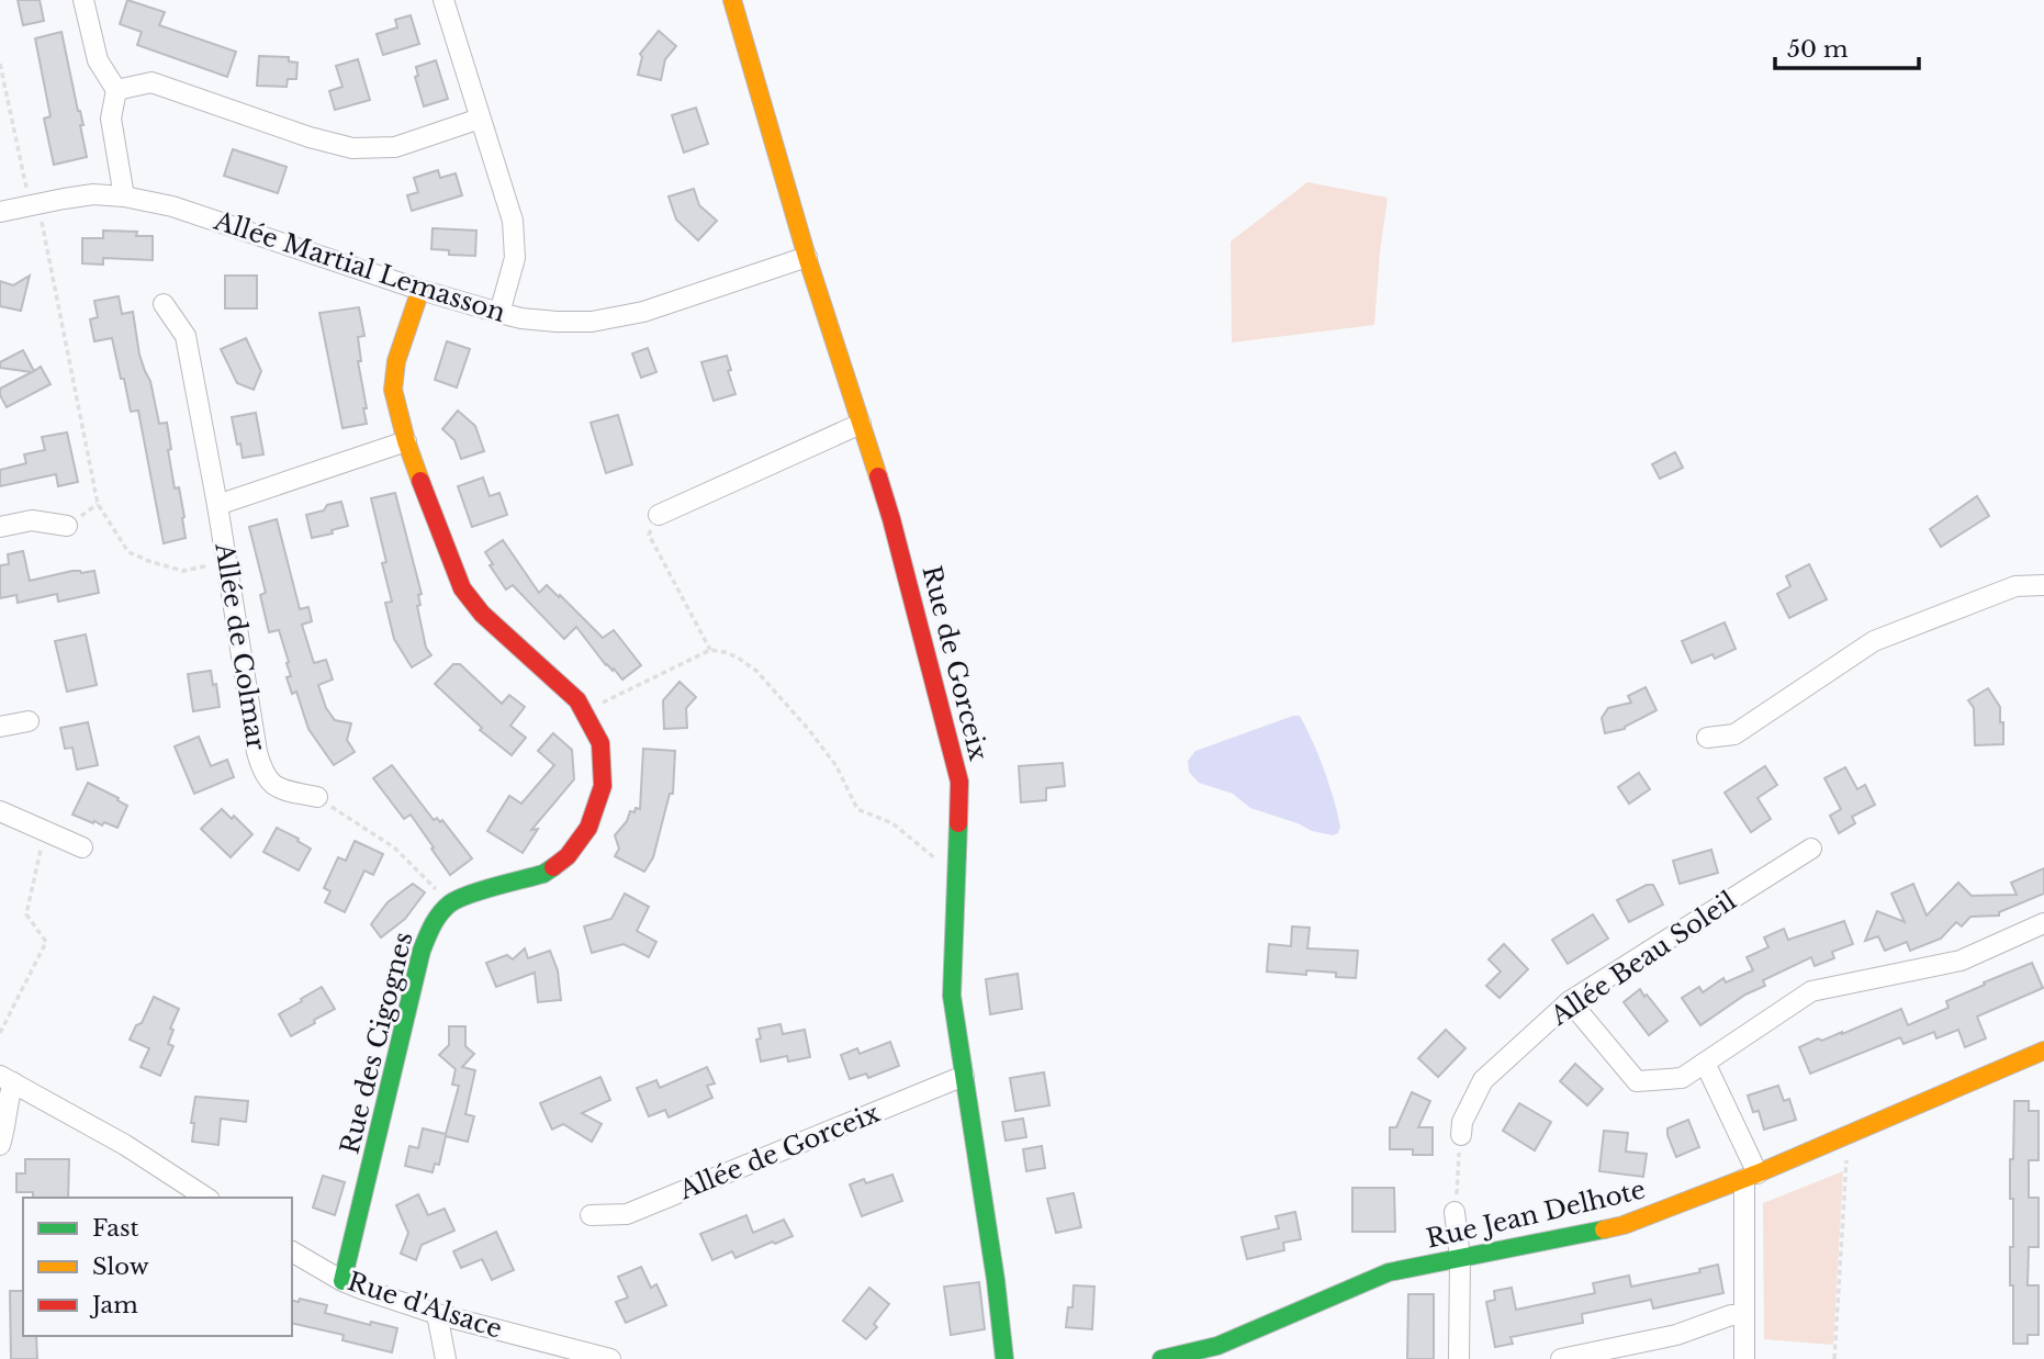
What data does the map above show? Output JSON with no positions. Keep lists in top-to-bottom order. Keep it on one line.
{"streets":{"street":["Allée Martial Lemasson","Allée de Colmar","Rue de Gorceix","Allée Beau Soleil","Rue des Cigognes","Allée de Gorceix","Rue Jean Delhote","Rue d'Alsace"]},"crossings":[["Allée Martial Lemasson","Rue de Gorceix"],["Rue de Gorceix","Allée de Gorceix"],["Rue des Cigognes","Rue d'Alsace"]],"legend":["Fast","Slow","Jam"],"scale_bar":"50 m"}
